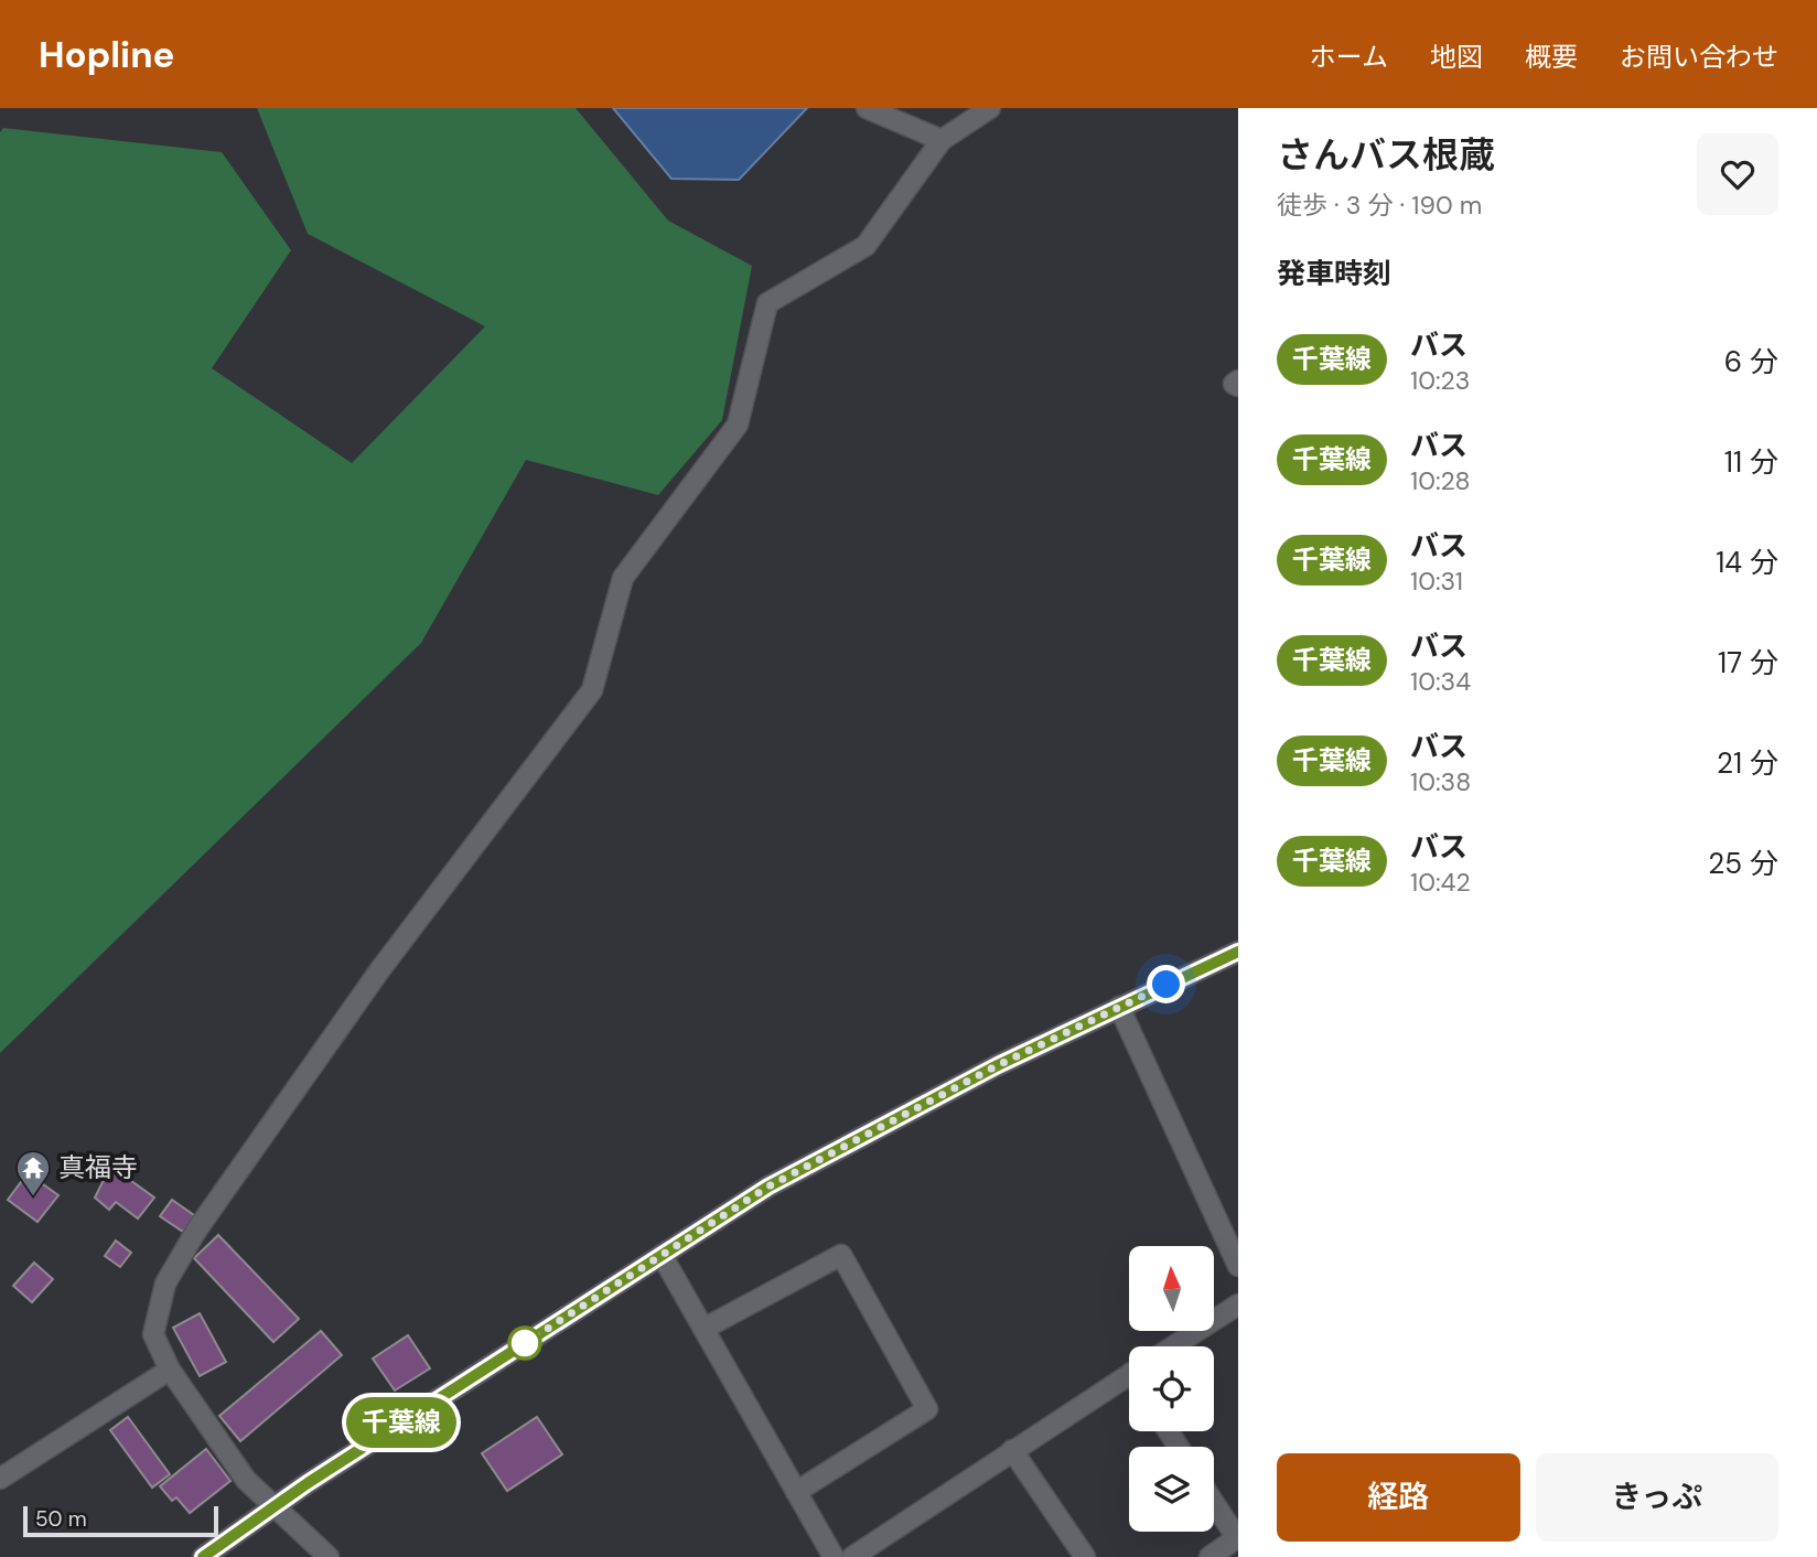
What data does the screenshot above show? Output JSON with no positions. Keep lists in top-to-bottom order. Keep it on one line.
{"places":{"temple":["真福寺"]},"lines":["bus line 千葉線"],"scale_bar":"50 m","north":"top","page":{"header":"Hopline","nav":["ホーム","地図","概要","お問い合わせ"],"on_map":"千葉線","heading":[["さんバス根蔵","徒歩 · 3 分 · 190 m"],"発車時刻"],"list":[{"mark":"千葉線","name":"バス","note":"10:23","value":"6 分"},{"mark":"千葉線","name":"バス","note":"10:28","value":"11 分"},{"mark":"千葉線","name":"バス","note":"10:31","value":"14 分"},{"mark":"千葉線","name":"バス","note":"10:34","value":"17 分"},{"mark":"千葉線","name":"バス","note":"10:38","value":"21 分"},{"mark":"千葉線","name":"バス","note":"10:42","value":"25 分"}],"buttons":["経路","きっぷ"],"scale":"50 m"}}
